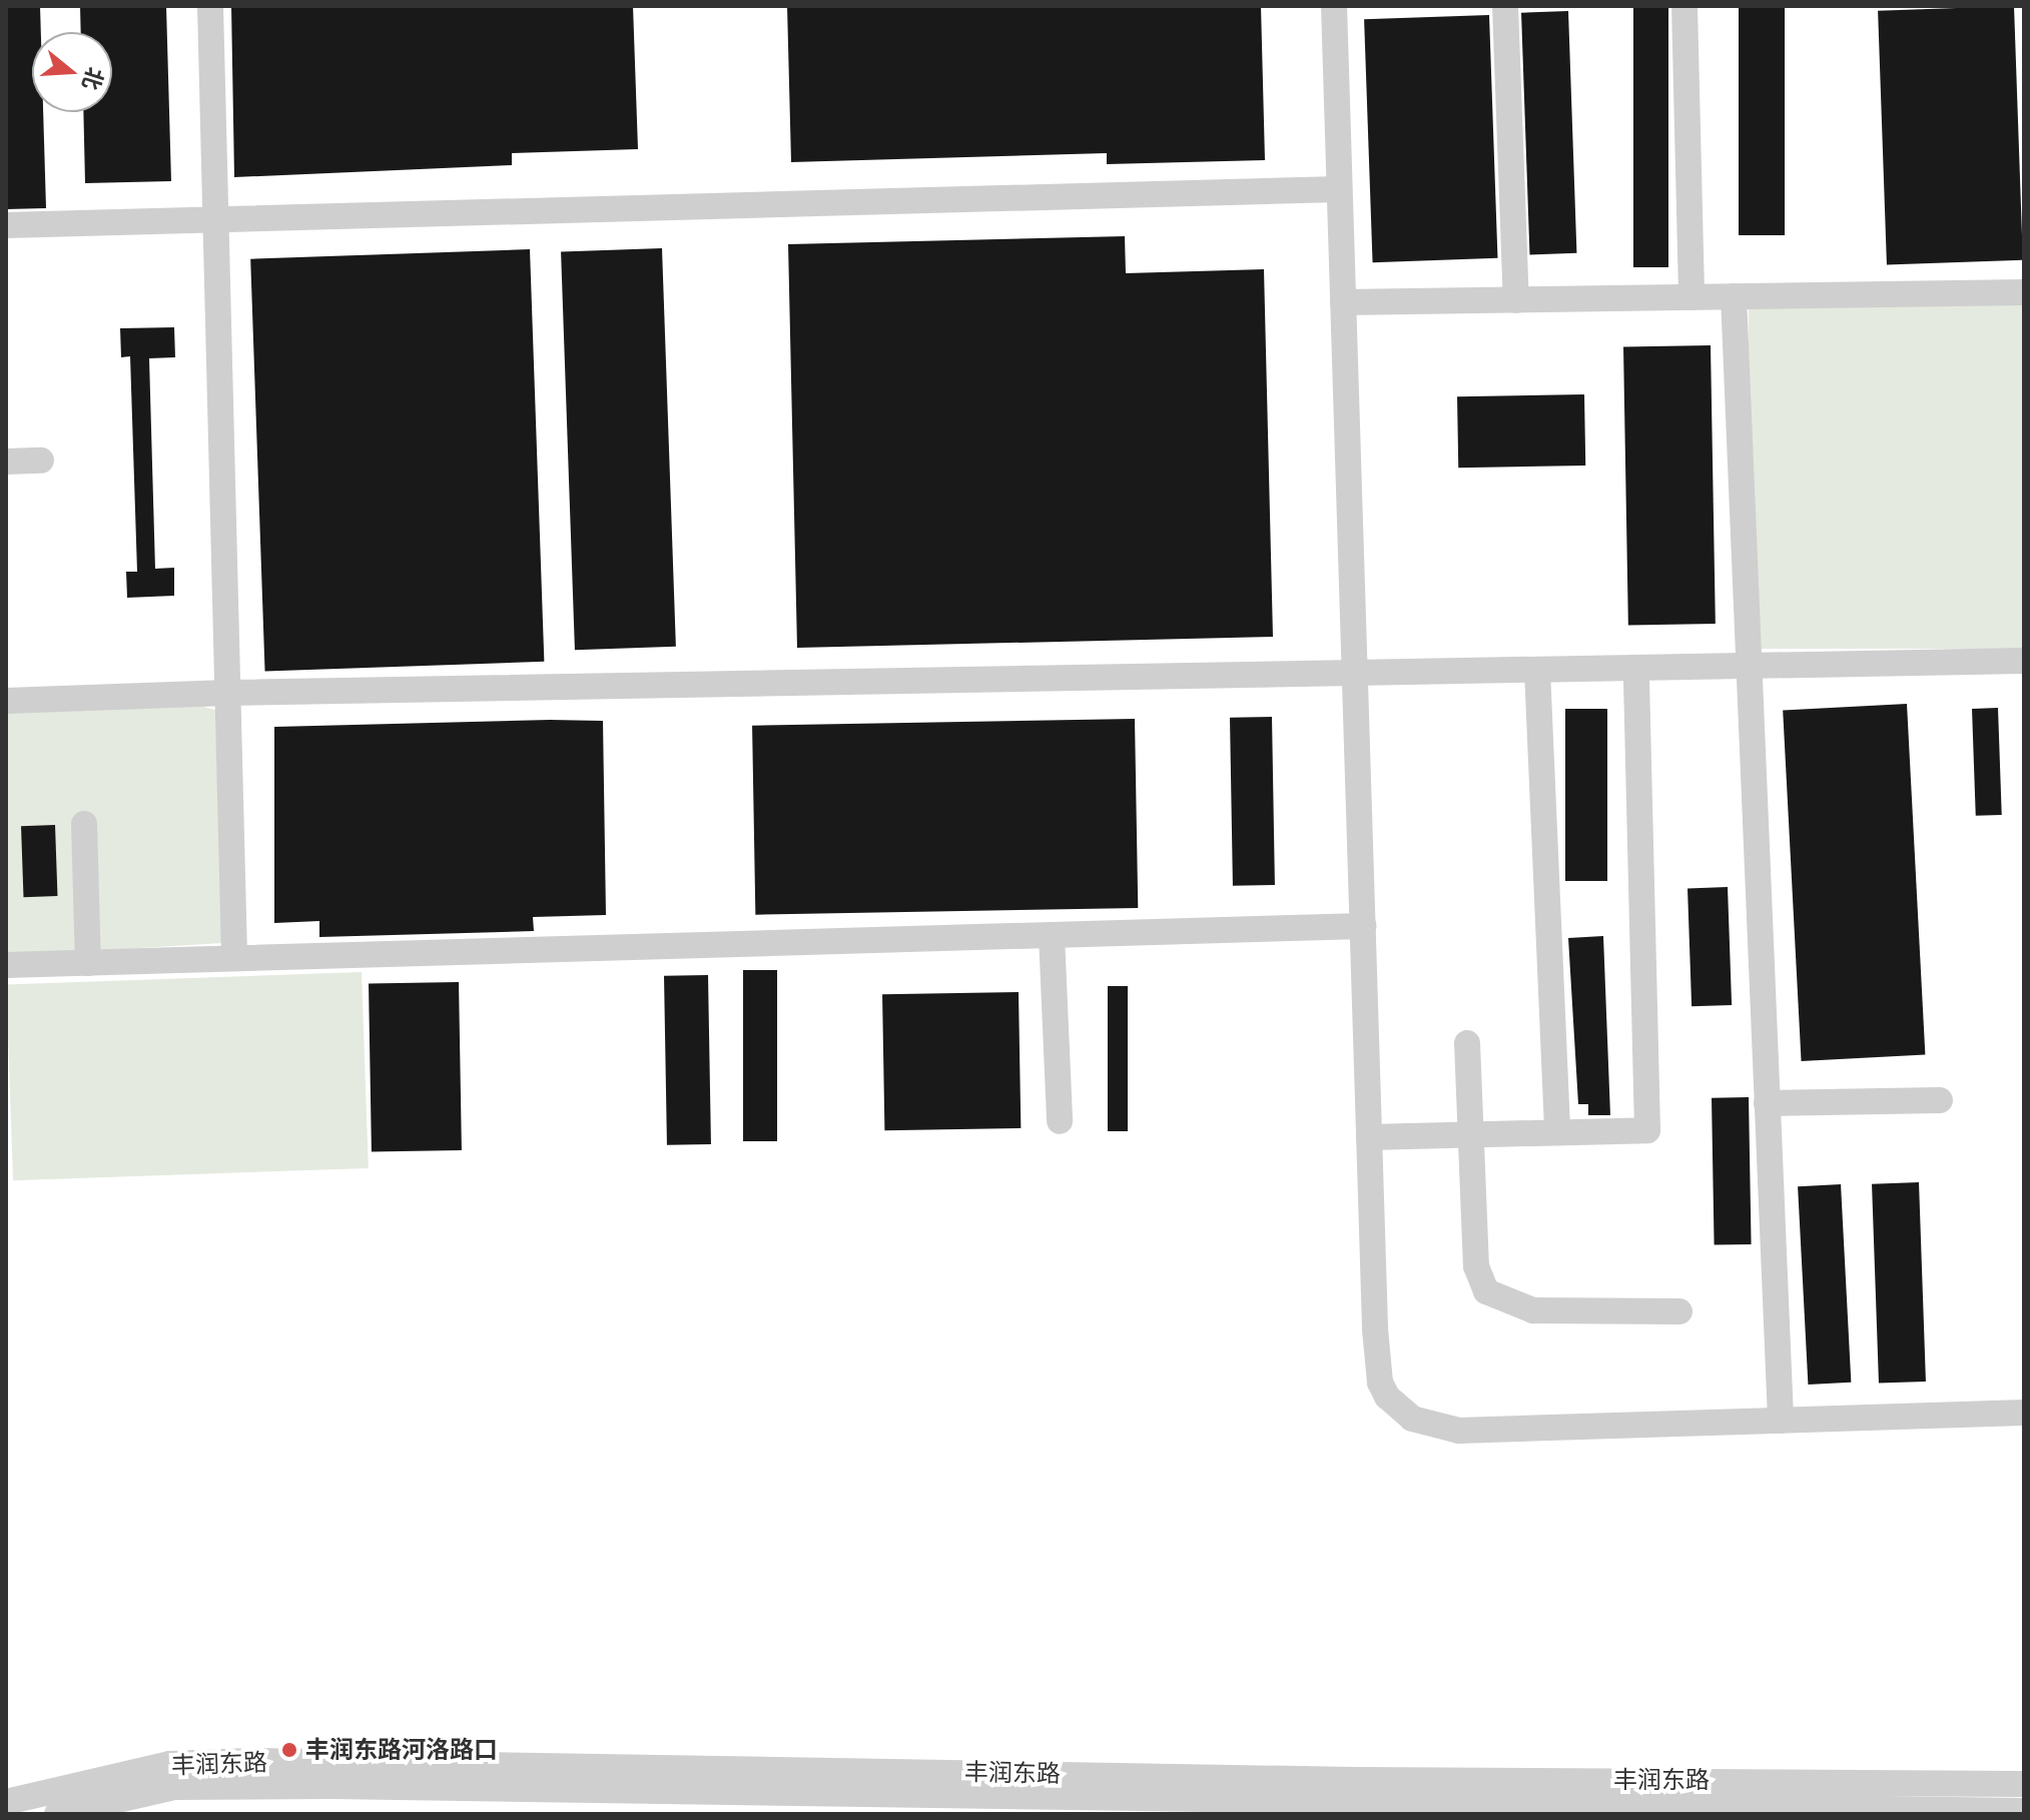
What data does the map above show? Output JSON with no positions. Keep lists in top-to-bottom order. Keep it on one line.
{"streets":{"street":["丰润东路"]},"places":["丰润东路河洛路口"],"north":"right"}
